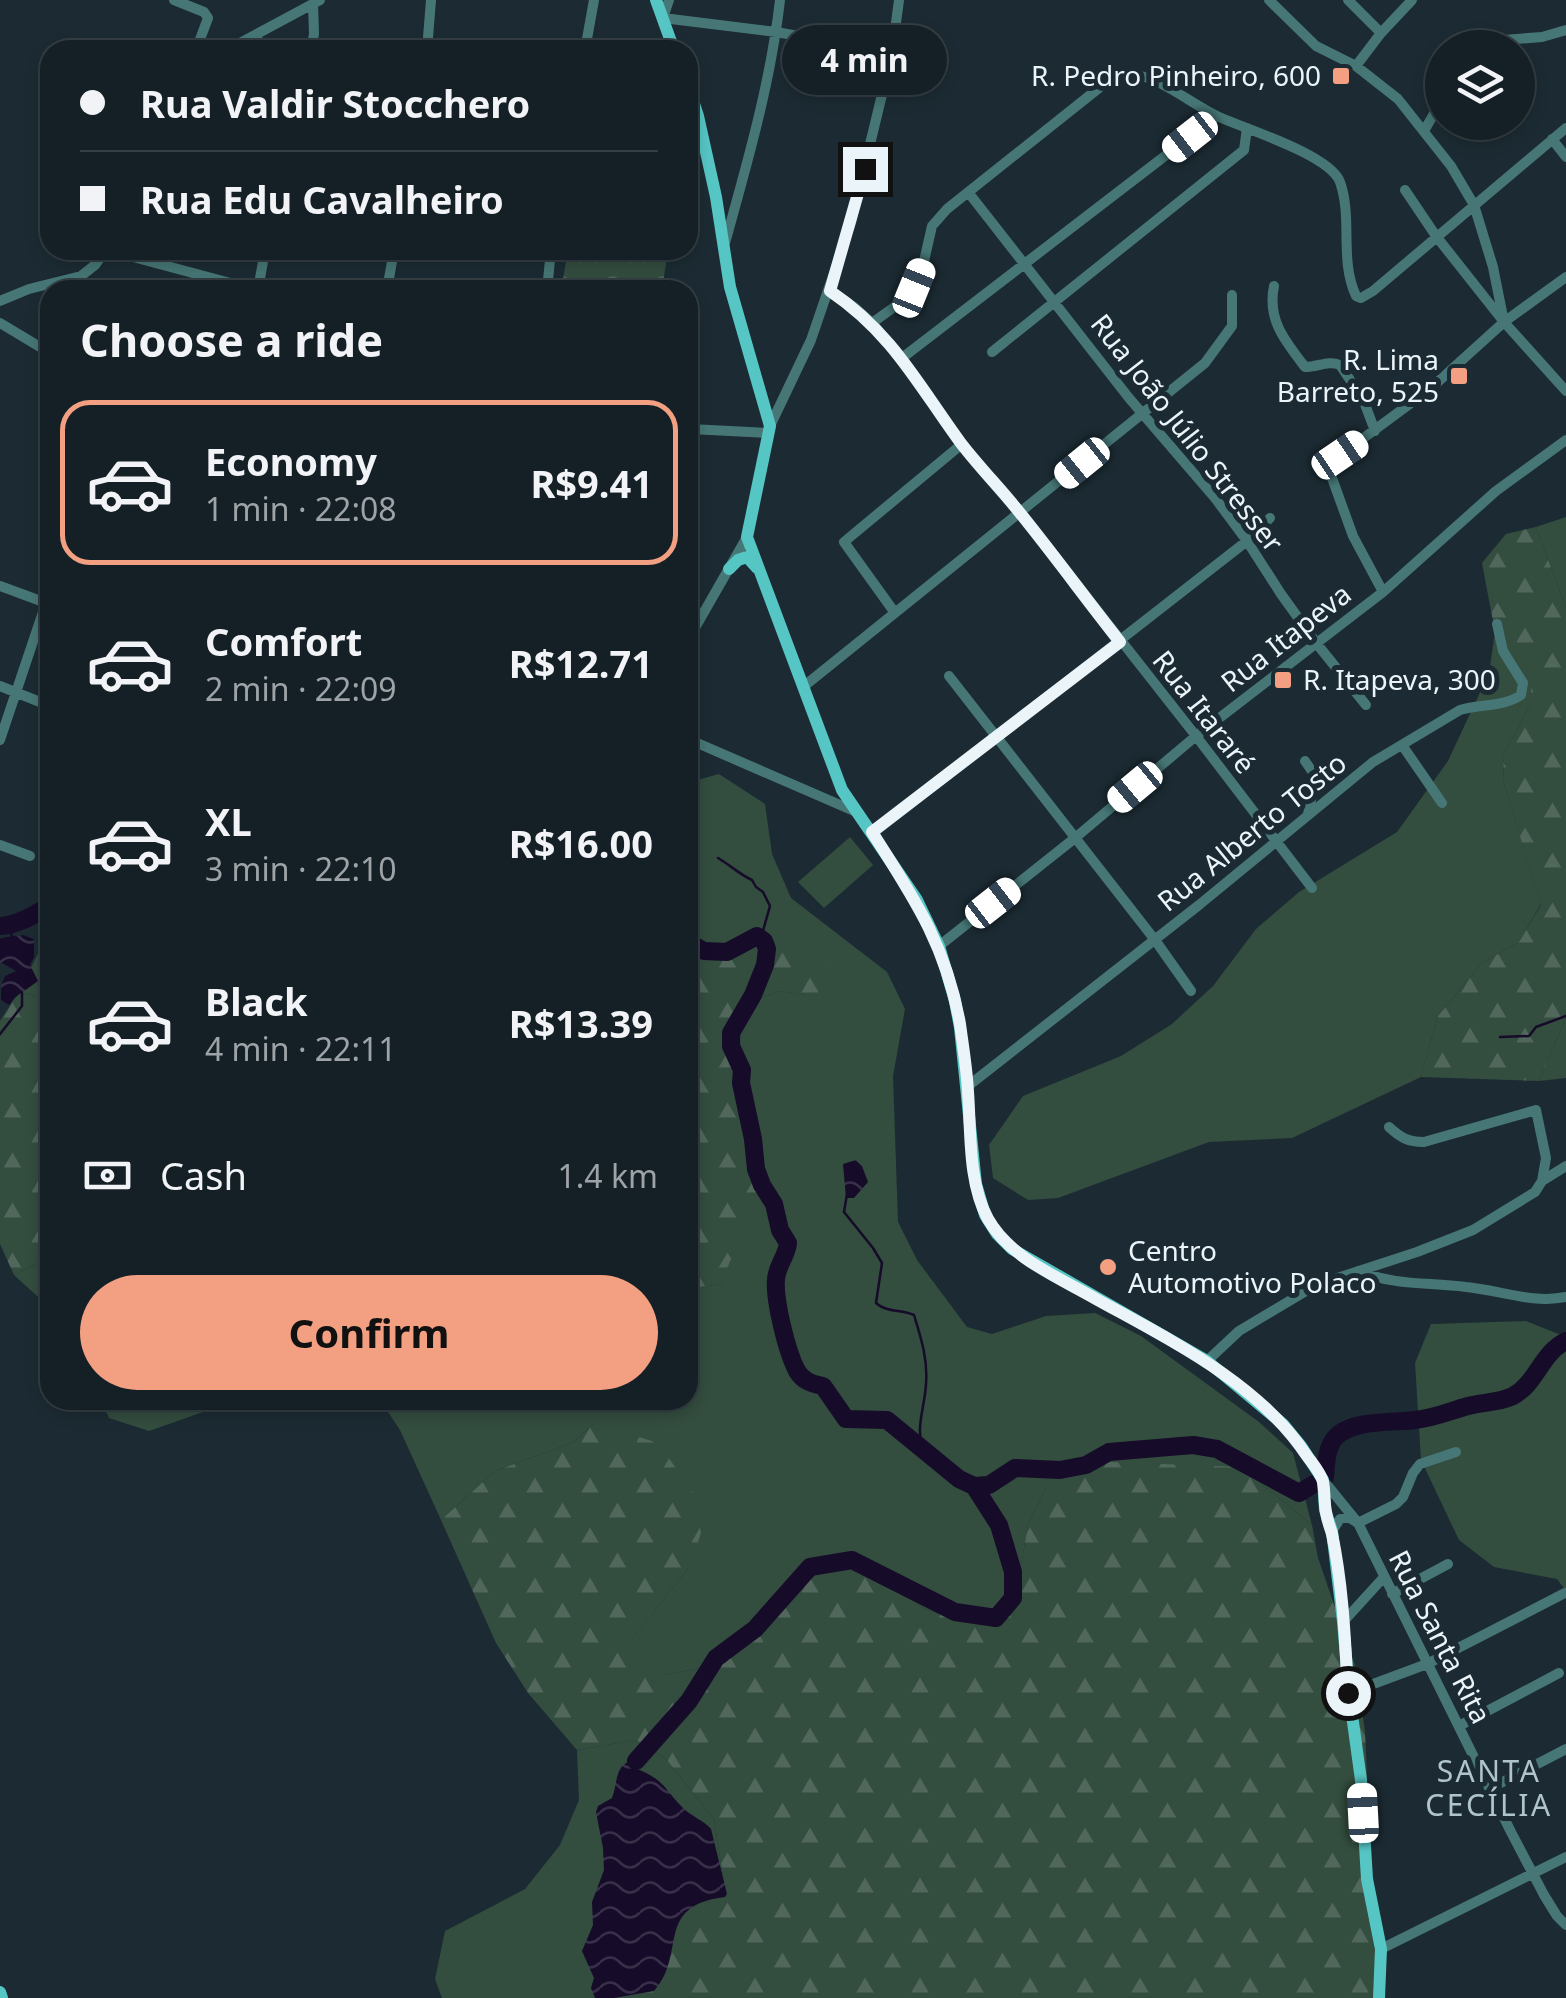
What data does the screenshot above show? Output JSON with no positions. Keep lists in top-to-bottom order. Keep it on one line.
{"streets":{"street":["Rua João Júlio Stresser","Rua Itapeva","Rua Itararé","Rua Alberto Tosto","Rua Santa Rita"]},"crossings":[["Rua João Júlio Stresser","Rua Itapeva"],["Rua Itapeva","Rua Itararé"],["Rua Itararé","Rua Alberto Tosto"]],"districts":["SANTA CECÍLIA"],"places":{"transit":["R. Pedro Pinheiro, 600","R. Lima Barreto, 525","R. Itapeva, 300"],"other":["Centro Automotivo Polaco"]},"page":{"bubble":"4 min","banner":["Rua Valdir Stocchero","Rua Edu Cavalheiro"],"heading":"Choose a ride","list":[{"name":"Economy","note":"1 min · 22:08","value":"R$9.41"},{"name":"Comfort","note":"2 min · 22:09","value":"R$12.71"},{"name":"XL","note":"3 min · 22:10","value":"R$16.00"},{"name":"Black","note":"4 min · 22:11","value":"R$13.39"}],"pay":["Cash","1.4 km"],"buttons":"Confirm"}}
